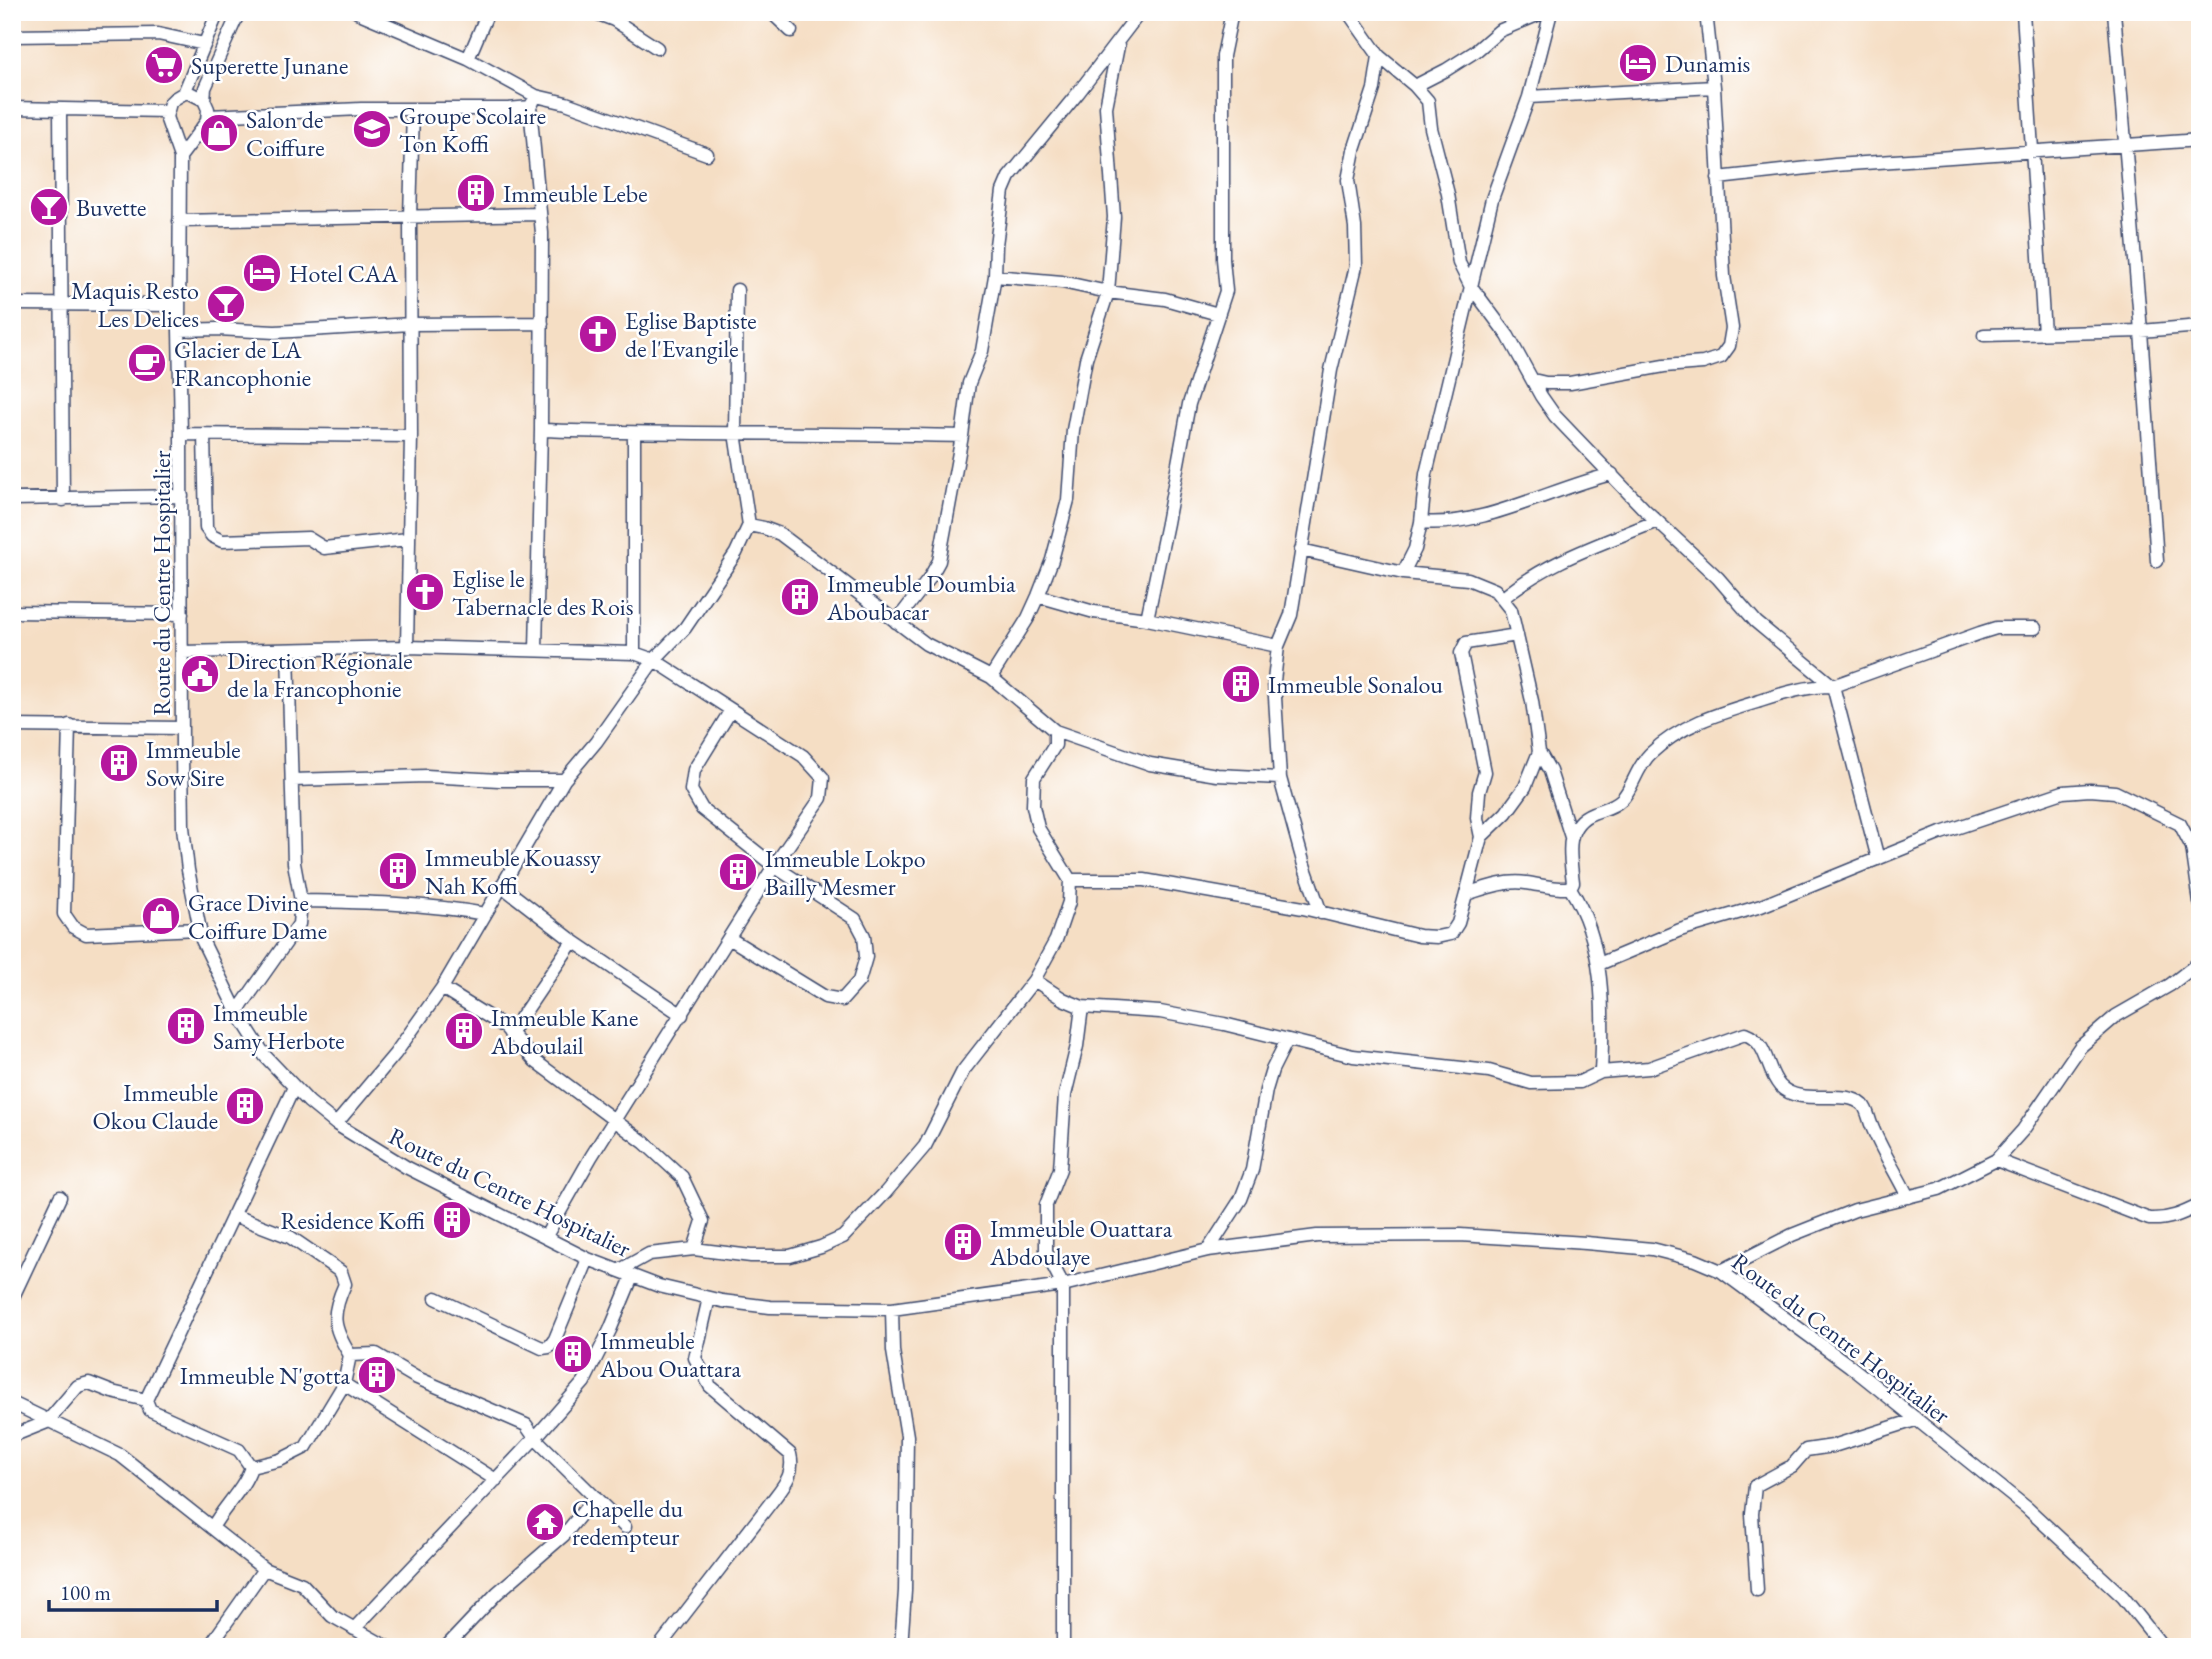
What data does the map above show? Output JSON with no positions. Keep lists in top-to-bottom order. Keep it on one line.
{"streets":{"street":["Route du Centre Hospitalier"]},"places":{"hotel":["Dunamis","Hotel CAA"],"supermarket":["Superette Junane"],"school or university":["Groupe Scolaire Ton Koffi"],"shop":["Salon de Coiffure","Grace Divine Coiffure Dame"],"building":["Immeuble Lebe","Immeuble Doumbia Aboubacar","Immeuble Sonalou","Immeuble Sow Sire","Immeuble Kouassy Nah Koffi","Immeuble Lokpo Bailly Mesmer","Immeuble Samy Herbote","Immeuble Kane Abdoulail","Immeuble Okou Claude","Residence Koffi","Immeuble Ouattara Abdoulaye","Immeuble Abou Ouattara","Immeuble N'gotta"],"bar":["Buvette","Maquis Resto Les Delices"],"church":["Eglise Baptiste de l'Evangile","Eglise le Tabernacle des Rois"],"cafe":["Glacier de LA FRancophonie"],"public building":["Direction Régionale de la Francophonie"],"temple":["Chapelle du redempteur"]},"scale_bar":"100 m"}
